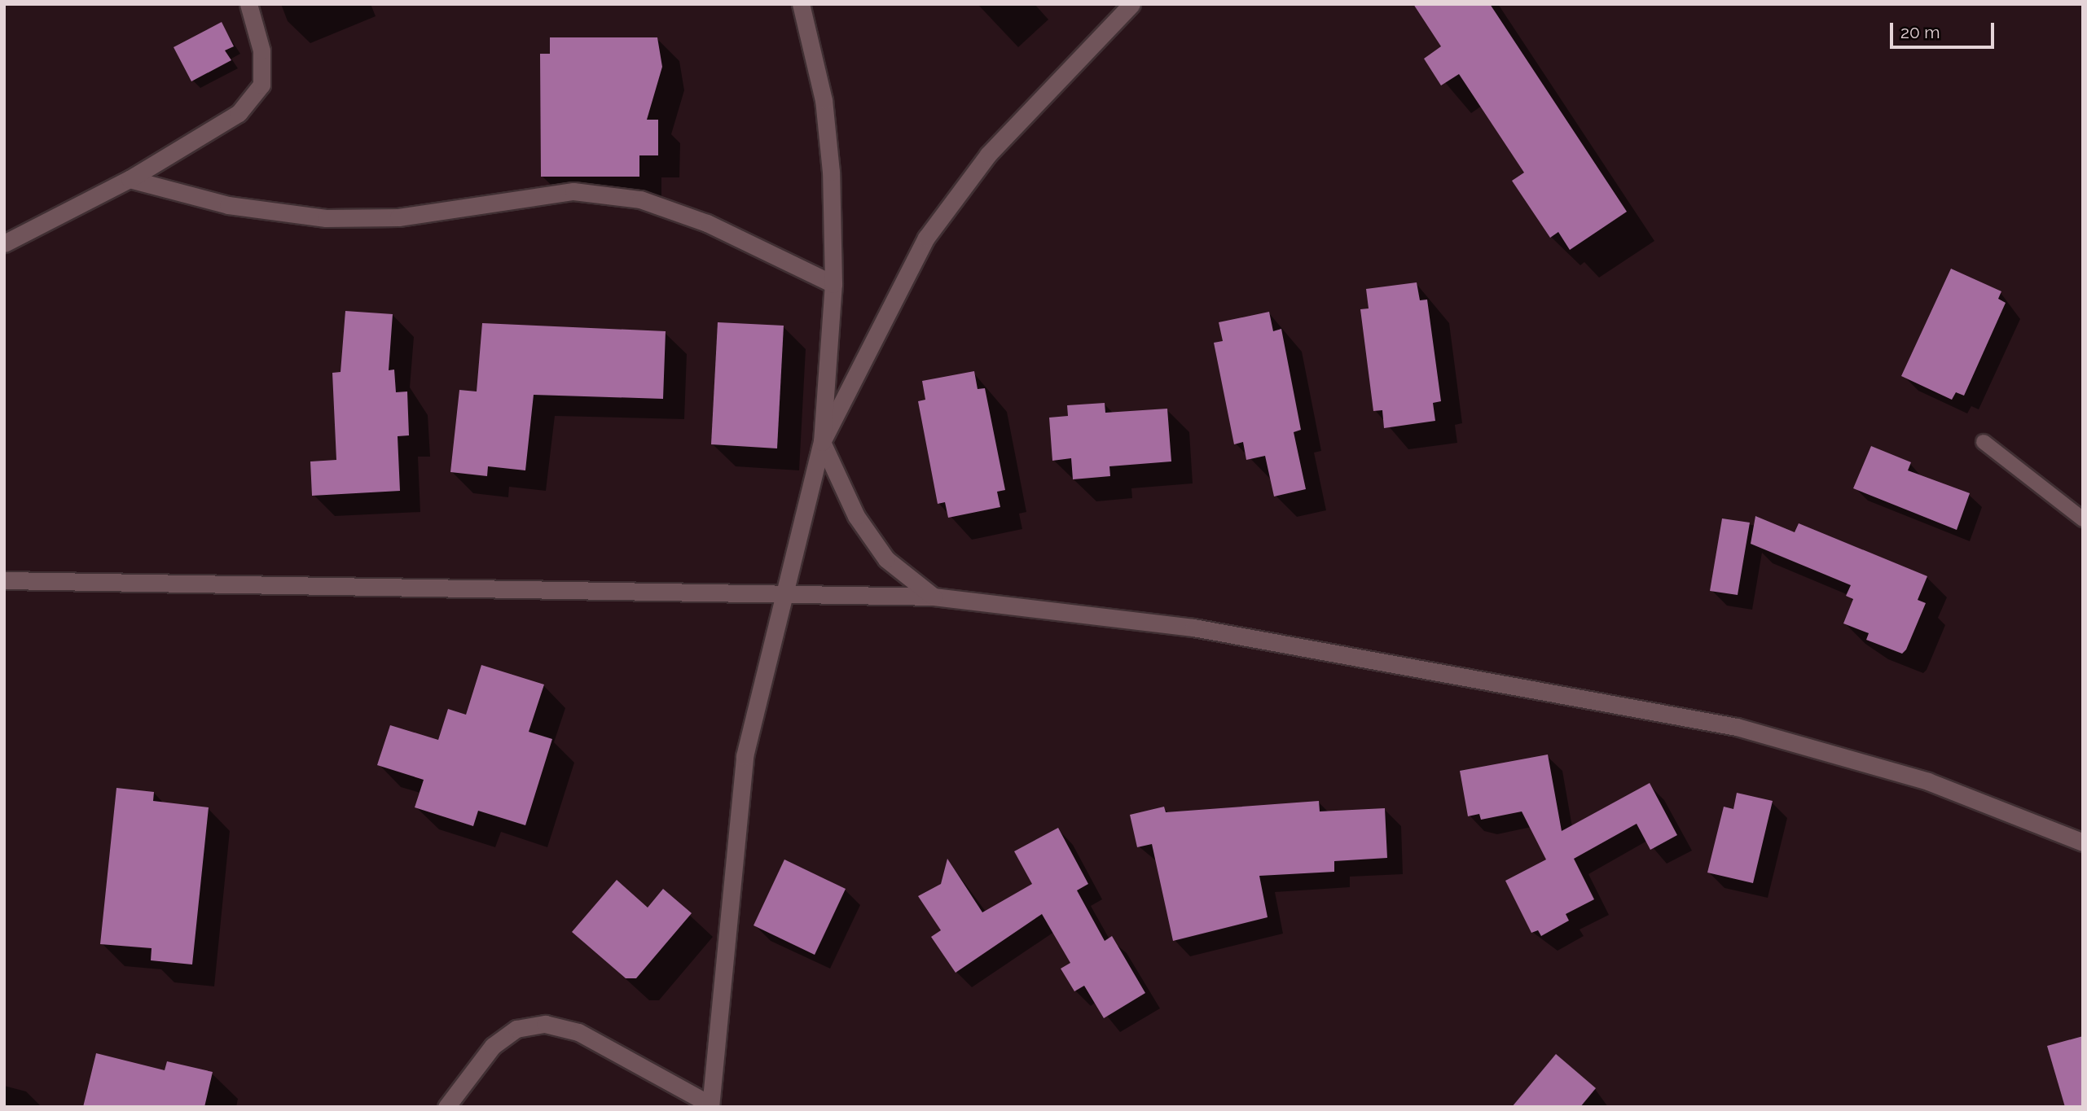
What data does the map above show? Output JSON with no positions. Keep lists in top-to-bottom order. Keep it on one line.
{"scale_bar":"20 m"}
